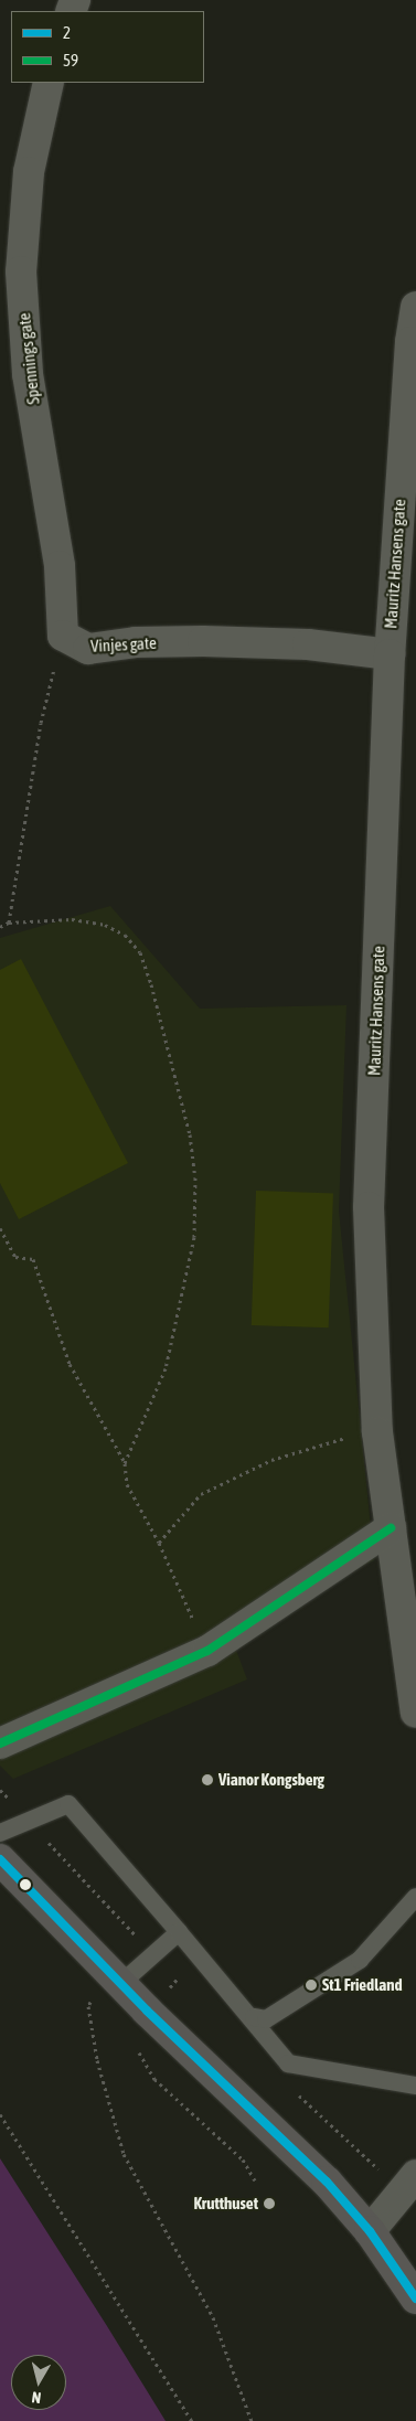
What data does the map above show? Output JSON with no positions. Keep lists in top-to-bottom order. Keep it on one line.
{"streets":{"street":["Spennings gate","Mauritz Hansens gate","Vinjes gate"]},"crossings":[["Spennings gate","Vinjes gate"],["Mauritz Hansens gate","Vinjes gate"]],"places":["Vianor Kongsberg","St1 Friedland","Krutthuset"],"lines":["transit line 59","transit line 2"],"legend":["2","59"],"north":"bottom"}
